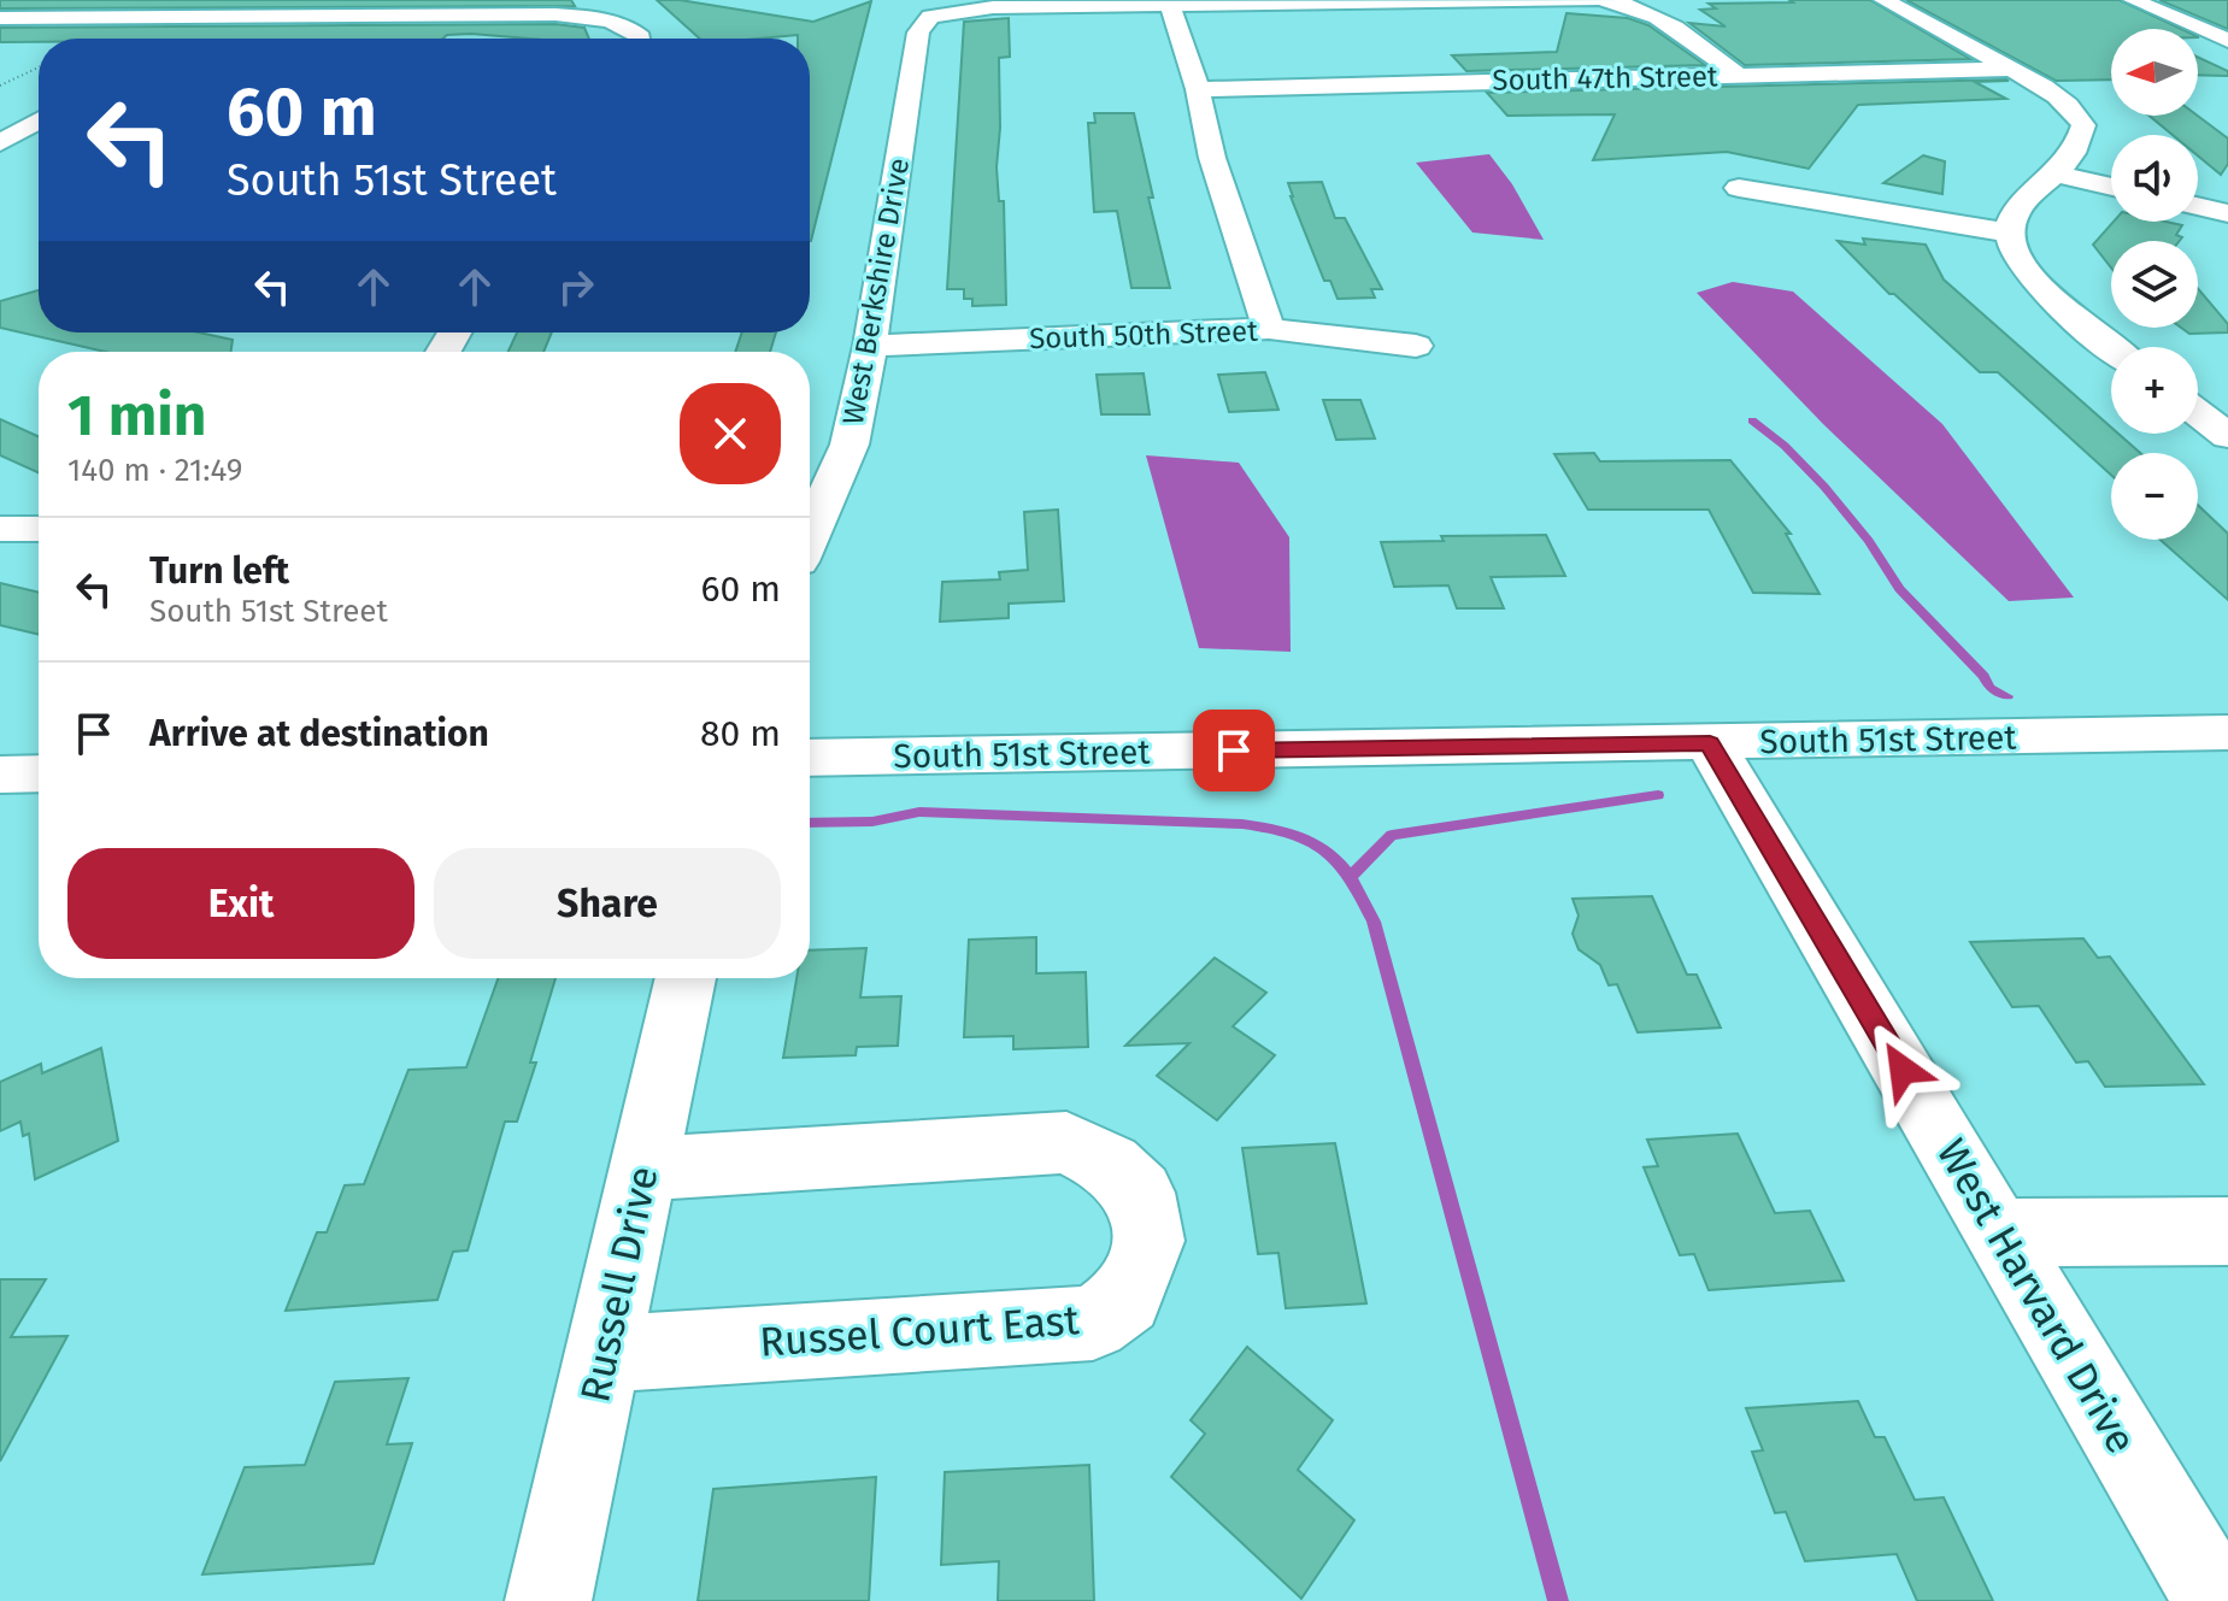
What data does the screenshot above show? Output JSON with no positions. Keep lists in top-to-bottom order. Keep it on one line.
{"streets":{"street":["South 47th Street","West Berkshire Drive","South 50th Street","South 51st Street","Russell Drive","West Harvard Drive","Russel Court East"]},"crossings":[["West Berkshire Drive","South 50th Street"],["South 51st Street","West Harvard Drive"],["Russell Drive","Russel Court East"]],"north":"left","page":{"map_buttons":["+","−"],"turn":["60 m","South 51st Street"],"heading":["1 min","140 m · 21:49"],"list":[{"name":"Turn left","note":"South 51st Street","value":"60 m"},{"name":"Arrive at destination","value":"80 m"}],"buttons":["Exit","Share"]}}
